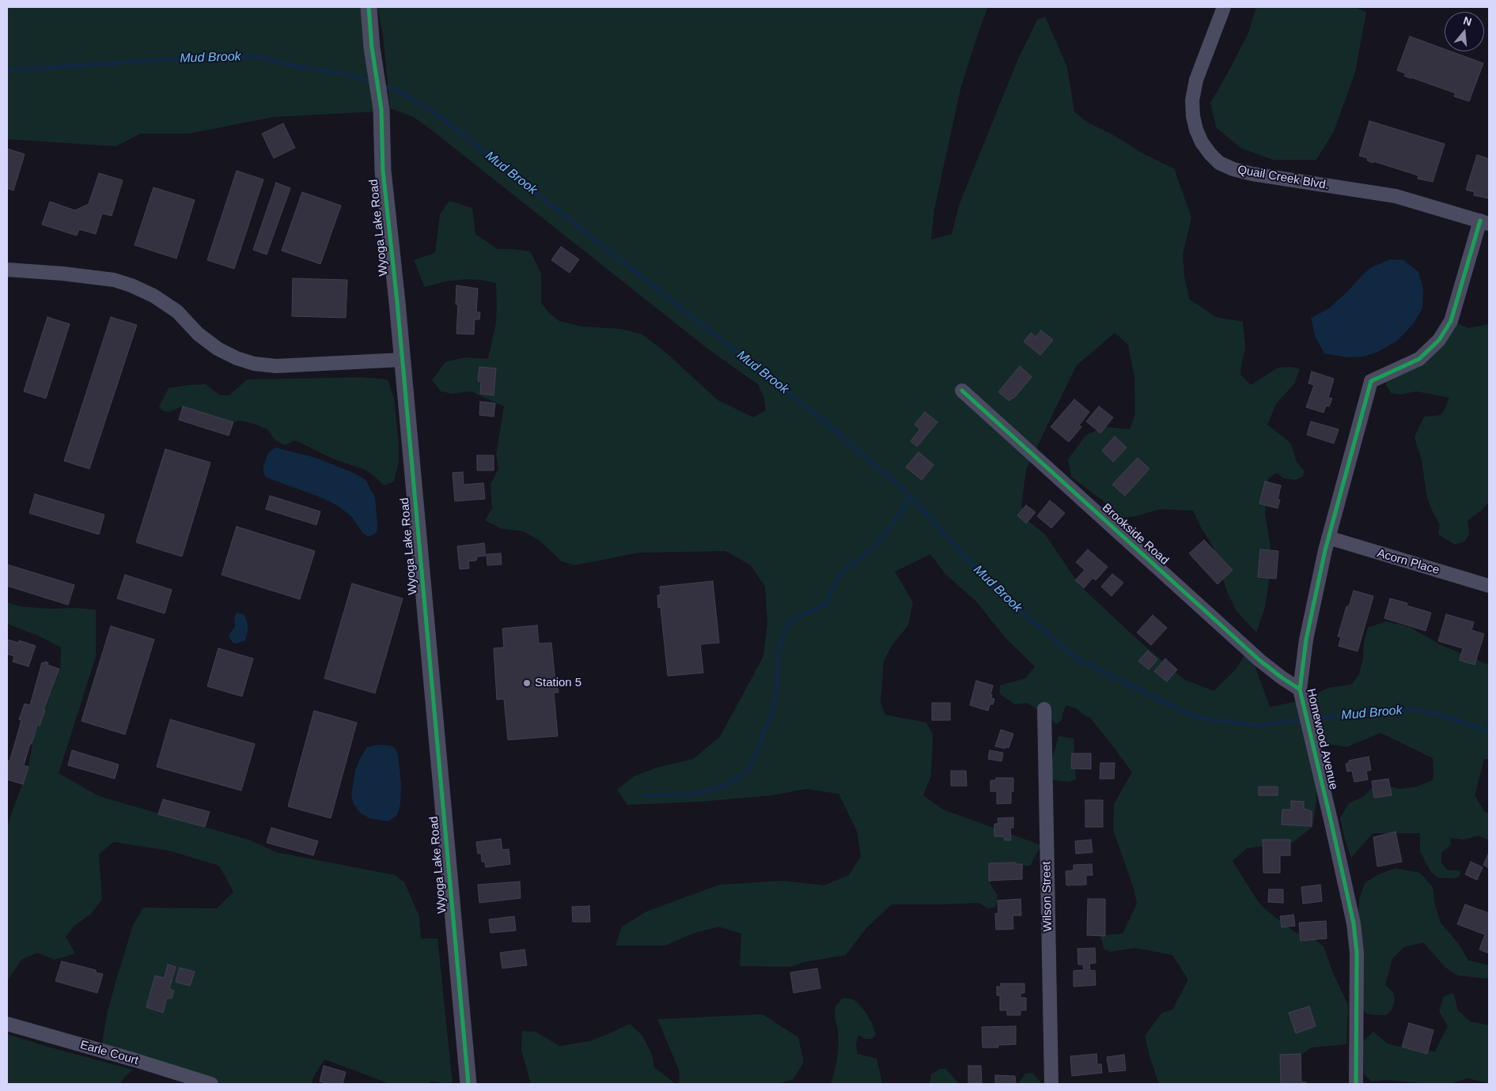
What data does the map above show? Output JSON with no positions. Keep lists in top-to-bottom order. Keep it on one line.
{"streets":{"street":["Quail Creek Blvd.","Wyoga Lake Road","Brookside Road","Acorn Place","Homewood Avenue","Wilson Street","Earle Court"]},"crossings":[["Quail Creek Blvd.","Homewood Avenue"],["Brookside Road","Homewood Avenue"],["Acorn Place","Homewood Avenue"]],"water":["Mud Brook"],"places":["Station 5"],"north":"top"}
